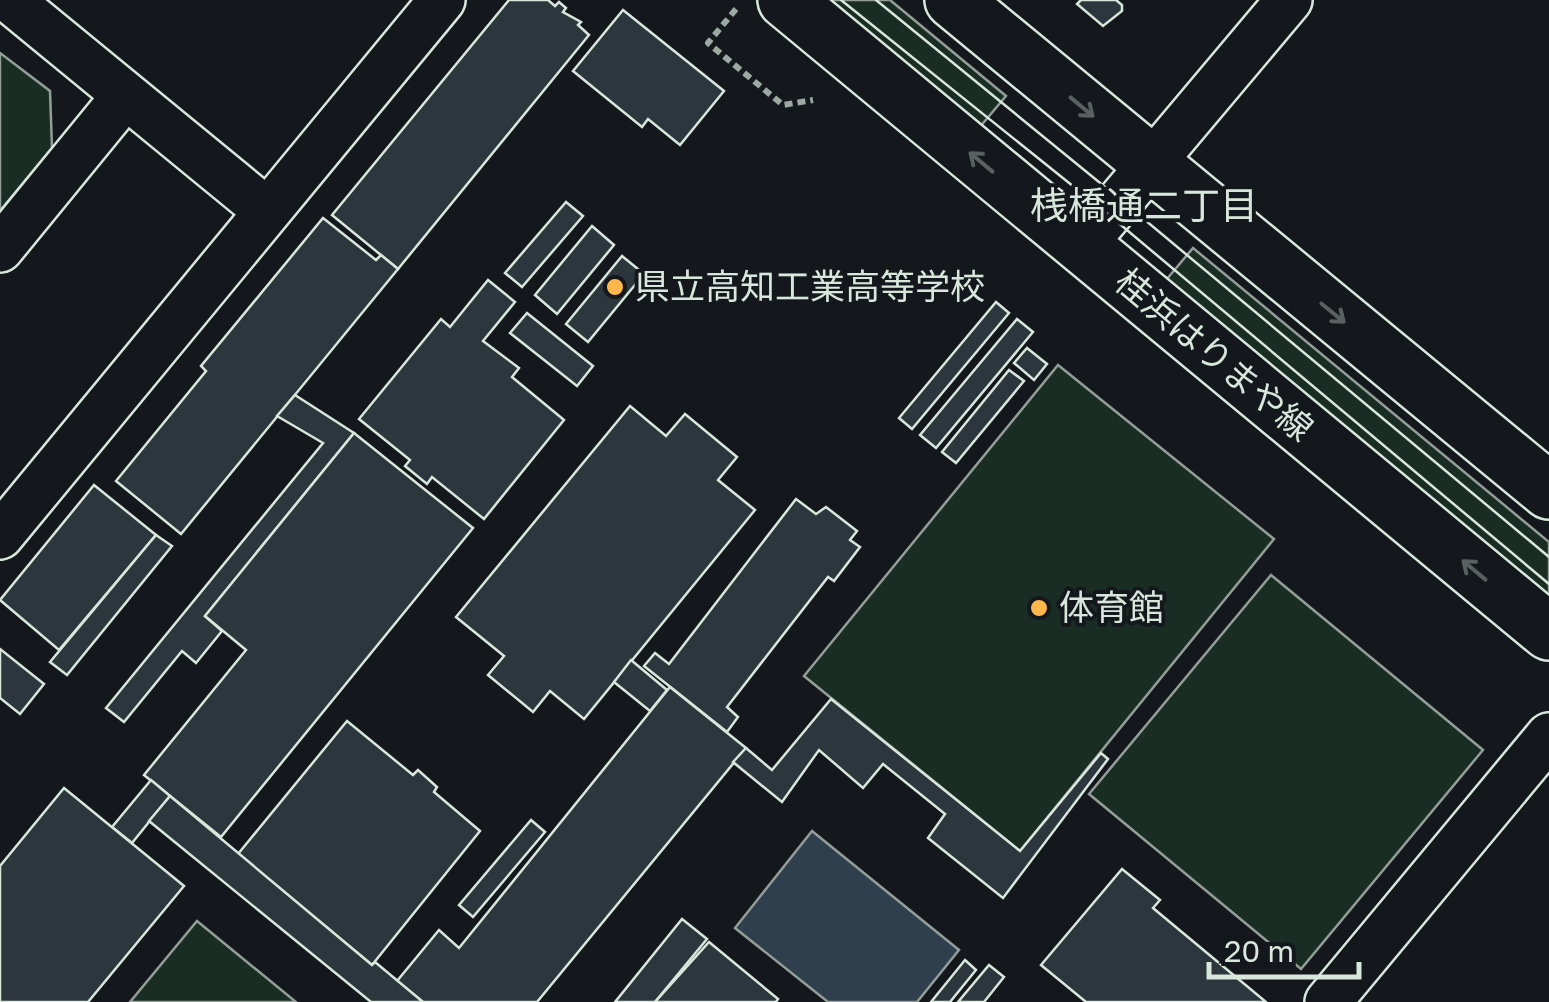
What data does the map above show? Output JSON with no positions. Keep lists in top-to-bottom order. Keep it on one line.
{"streets":{"main road":["桂浜はりまや線"]},"districts":["桟橋通二丁目"],"places":["県立高知工業高等学校","体育館"],"scale_bar":"20 m"}
